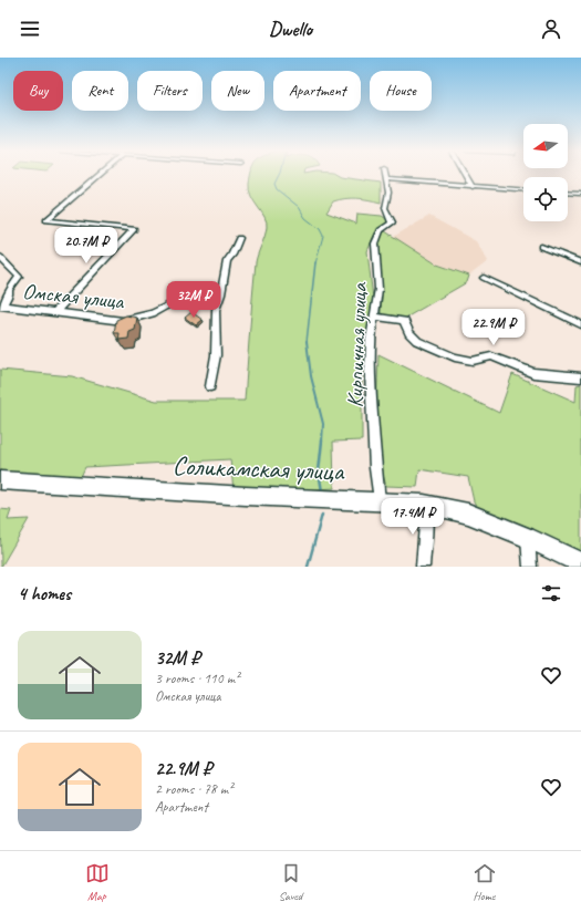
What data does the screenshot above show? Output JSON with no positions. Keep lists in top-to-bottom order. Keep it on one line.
{"streets":{"main road":["Соликамская улица"],"street":["Омская улица","Кирпичная улица"]},"crossings":[["Кирпичная улица","Соликамская улица"]],"north":"left","page":{"header":"Dwello","chip":["Buy","Rent","Filters","New","Apartment","House"],"price":["20.7M ₽","32M ₽","22.9M ₽","17.4M ₽"],"heading":"4 homes","list":[{"name":"32M ₽","note":"3 rooms · 110 m² · Омская улица"},{"name":"22.9M ₽","note":"2 rooms · 78 m² · Apartment"}],"tabs":["Map","Saved","Home"]}}
